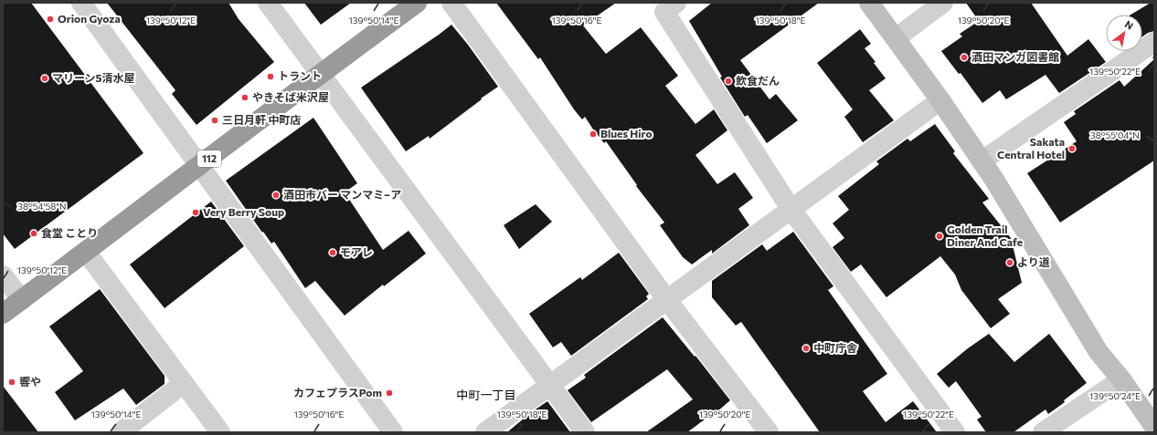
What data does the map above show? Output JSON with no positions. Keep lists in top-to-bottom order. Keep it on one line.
{"streets":{"highway":["112"]},"districts":["中町一丁目"],"places":["Orion Gyoza","酒田マンガ図書館","トラント","マリーン5清水屋","飲食だん","やきそば米沢屋","三日月軒 中町店","Blues Hiro","Sakata Central Hotel","酒田市バー マンマミ−ア","Very Berry Soup","食堂 ことり","Golden Trail Diner And Cafe","モアレ","より道","中町庁舎","響や","カフェプラスPom"],"north":"top right","coordinates":["139°50'16\"E","139°50'20\"E","139°50'12\"E","139°50'14\"E","139°50'18\"E","139°50'22\"E","38°55'04\"N","38°54'58\"N","139°50'24\"E"]}
